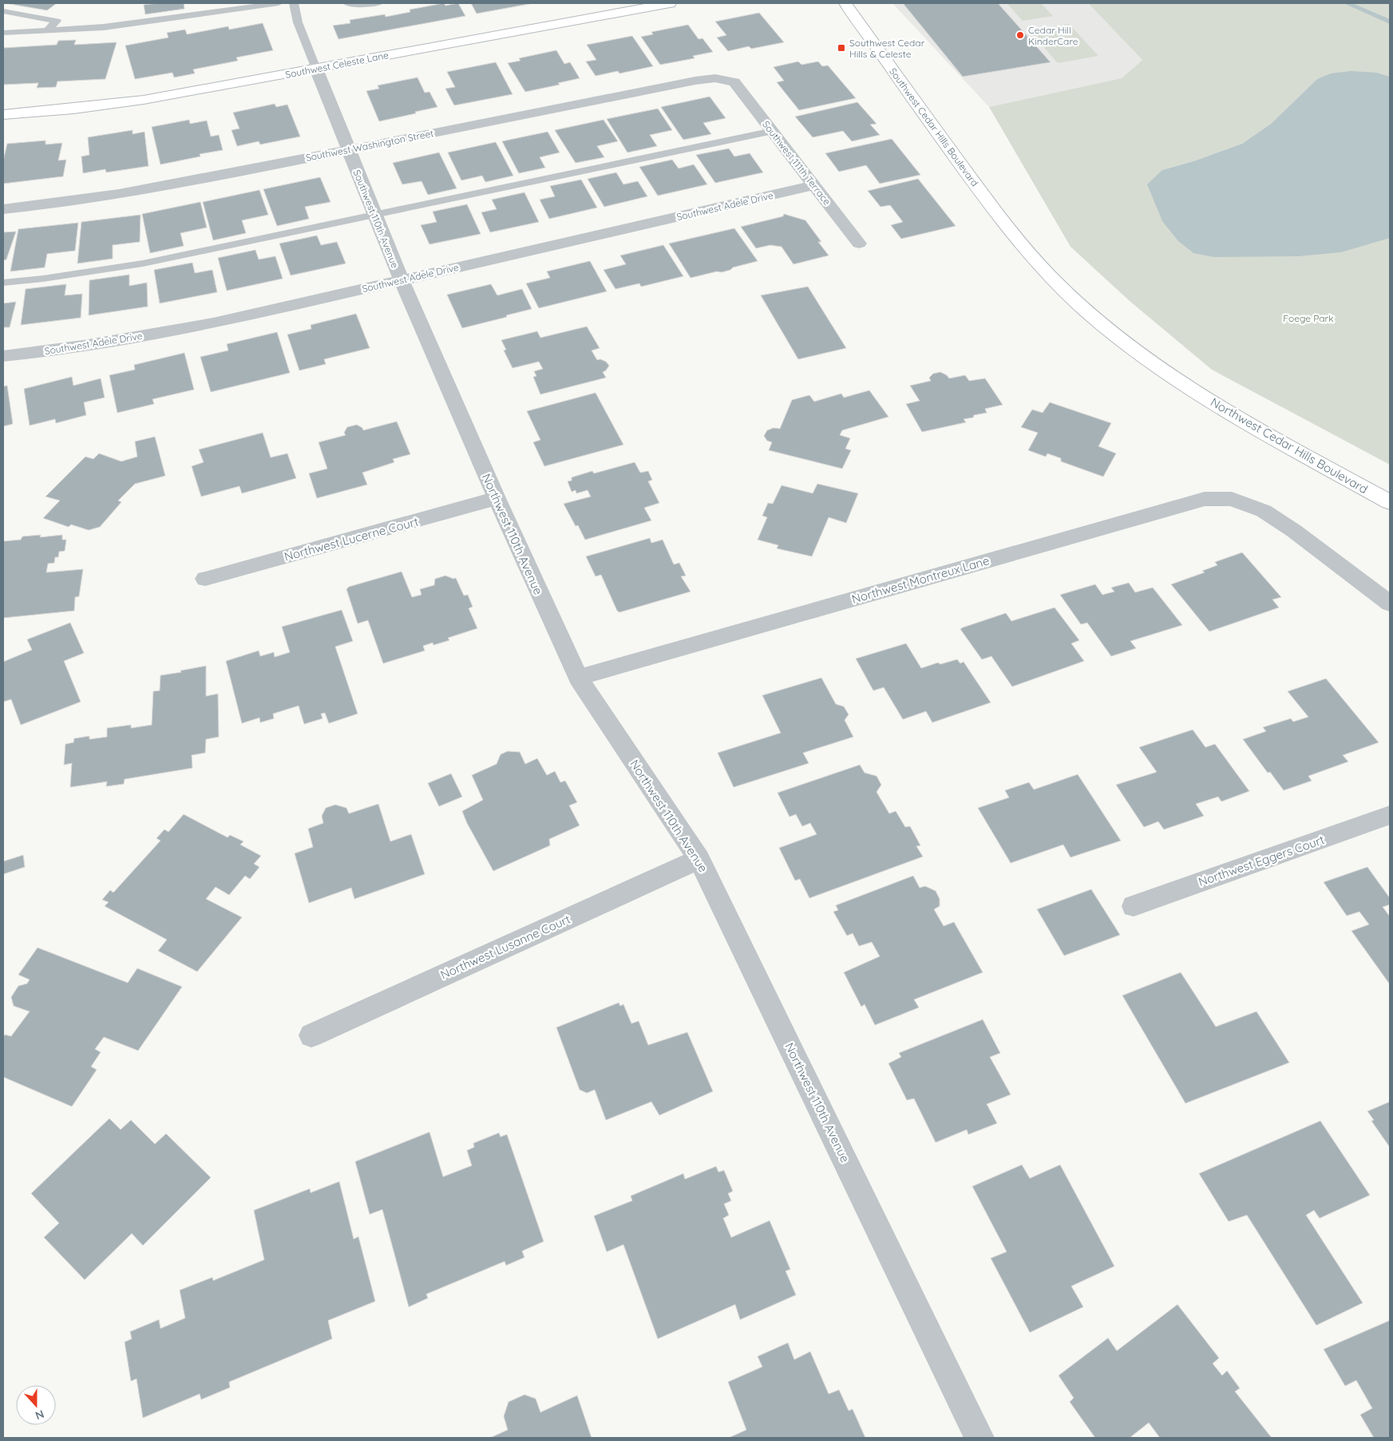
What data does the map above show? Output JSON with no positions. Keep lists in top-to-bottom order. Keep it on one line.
{"streets":{"main road":["Southwest Celeste Lane","Southwest Cedar Hills Boulevard","Northwest Cedar Hills Boulevard"],"street":["Southwest Washington Street","Southwest 111th Terrace","Southwest Adele Drive","Southwest 110th Avenue","Northwest 110th Avenue","Northwest Lucerne Court","Northwest Montreux Lane","Northwest Eggers Court","Northwest Lusanne Court"]},"crossings":[["Southwest Celeste Lane","Southwest 110th Avenue"],["Southwest Cedar Hills Boulevard","Northwest Cedar Hills Boulevard"],["Southwest Washington Street","Southwest 111th Terrace"],["Southwest Washington Street","Southwest 110th Avenue"],["Southwest 111th Terrace","Southwest Adele Drive"],["Southwest Adele Drive","Southwest 110th Avenue"],["Southwest Adele Drive","Northwest 110th Avenue"],["Southwest 110th Avenue","Northwest 110th Avenue"],["Northwest 110th Avenue","Northwest Lucerne Court"],["Northwest 110th Avenue","Northwest Montreux Lane"],["Northwest 110th Avenue","Northwest Lusanne Court"]],"parks":["Foege Park"],"places":{"other":["Cedar Hill KinderCare"],"transit":["Southwest Cedar Hills & Celeste"]},"north":"bottom"}
